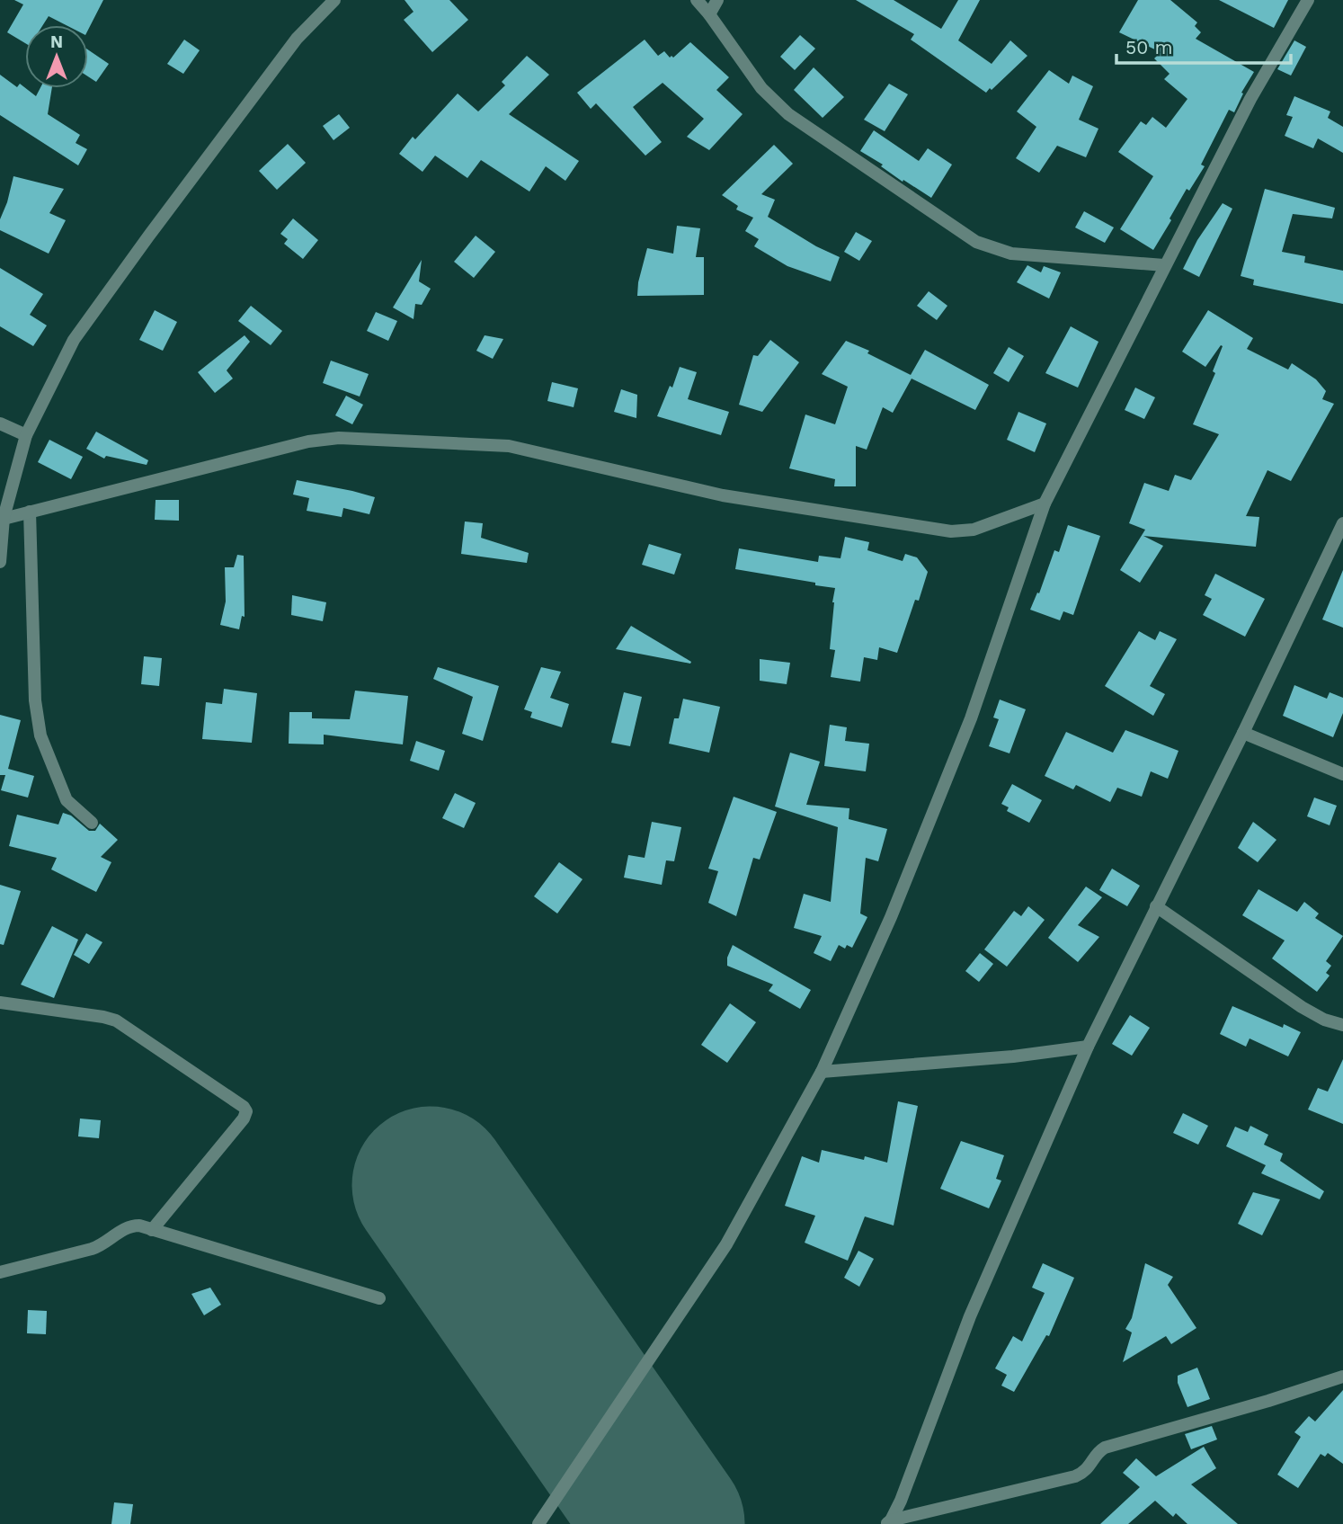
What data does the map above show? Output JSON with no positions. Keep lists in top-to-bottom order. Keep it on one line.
{"scale_bar":"50 m","north":"top"}
